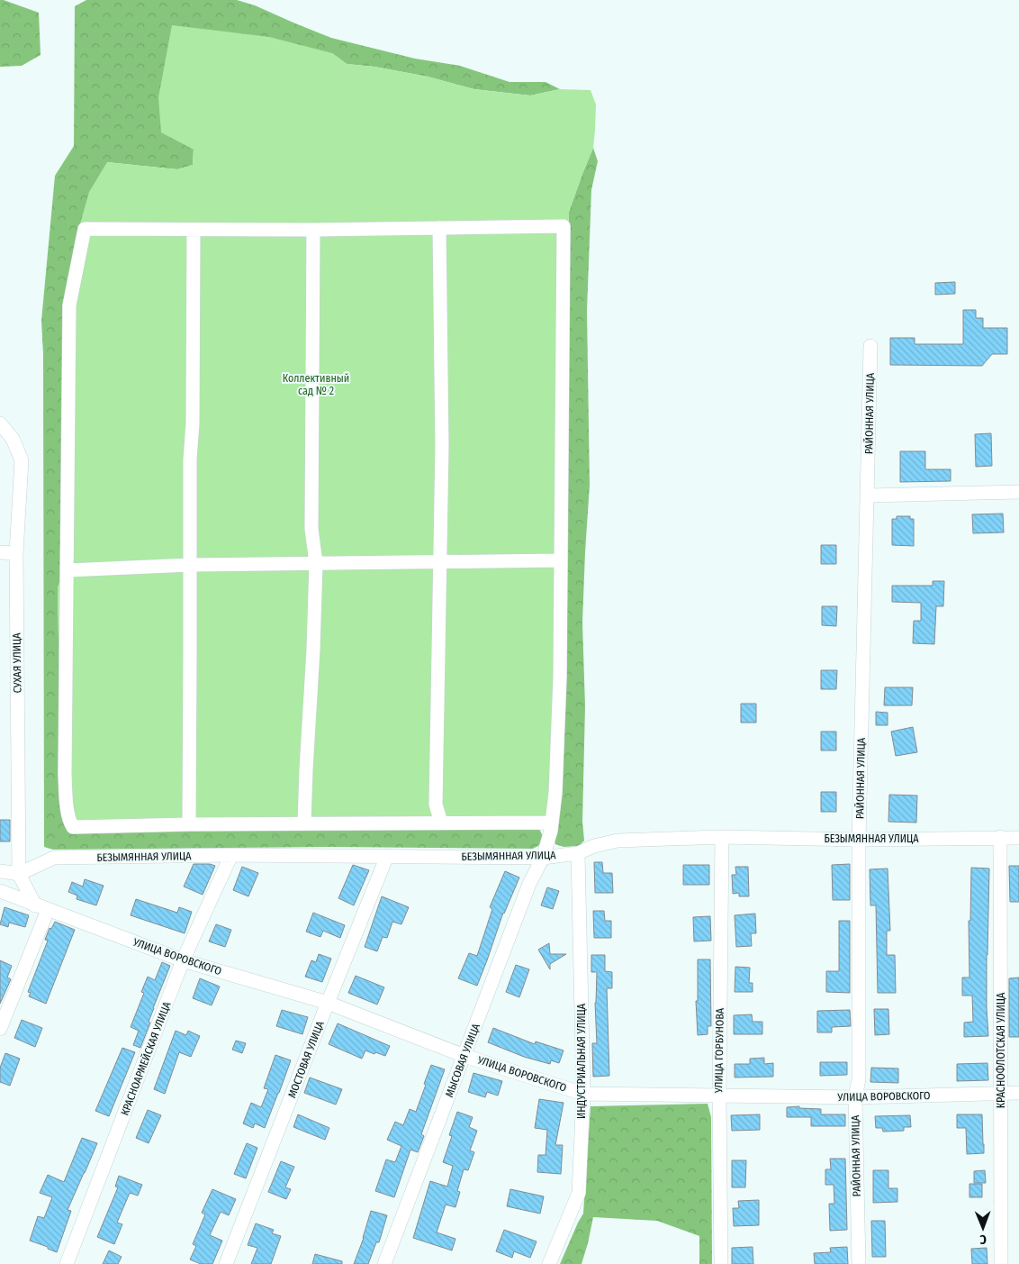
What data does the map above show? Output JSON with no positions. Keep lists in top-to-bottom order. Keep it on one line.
{"streets":{"street":["РАЙОННАЯ УЛИЦА","СУХАЯ УЛИЦА","БЕЗЫМЯННАЯ УЛИЦА","УЛИЦА ВОРОВСКОГО","УЛИЦА ГОРБУНОВА","КРАСНОФЛОТСКАЯ УЛИЦА","КРАСНОАРМЕЙСКАЯ УЛИЦА","МОСТОВАЯ УЛИЦА","МЫСОВАЯ УЛИЦА","ИНДУСТРИАЛЬНАЯ УЛИЦА"]},"crossings":[["РАЙОННАЯ УЛИЦА","БЕЗЫМЯННАЯ УЛИЦА"],["РАЙОННАЯ УЛИЦА","УЛИЦА ВОРОВСКОГО"],["СУХАЯ УЛИЦА","БЕЗЫМЯННАЯ УЛИЦА"],["СУХАЯ УЛИЦА","УЛИЦА ВОРОВСКОГО"],["БЕЗЫМЯННАЯ УЛИЦА","УЛИЦА ГОРБУНОВА"],["БЕЗЫМЯННАЯ УЛИЦА","КРАСНОФЛОТСКАЯ УЛИЦА"],["БЕЗЫМЯННАЯ УЛИЦА","КРАСНОАРМЕЙСКАЯ УЛИЦА"],["БЕЗЫМЯННАЯ УЛИЦА","МОСТОВАЯ УЛИЦА"],["БЕЗЫМЯННАЯ УЛИЦА","МЫСОВАЯ УЛИЦА"],["БЕЗЫМЯННАЯ УЛИЦА","ИНДУСТРИАЛЬНАЯ УЛИЦА"],["УЛИЦА ВОРОВСКОГО","УЛИЦА ГОРБУНОВА"],["УЛИЦА ВОРОВСКОГО","КРАСНОФЛОТСКАЯ УЛИЦА"],["УЛИЦА ВОРОВСКОГО","КРАСНОАРМЕЙСКАЯ УЛИЦА"],["УЛИЦА ВОРОВСКОГО","МОСТОВАЯ УЛИЦА"],["УЛИЦА ВОРОВСКОГО","МЫСОВАЯ УЛИЦА"],["УЛИЦА ВОРОВСКОГО","ИНДУСТРИАЛЬНАЯ УЛИЦА"]],"parks":["Коллективный сад № 2"],"north":"bottom"}
